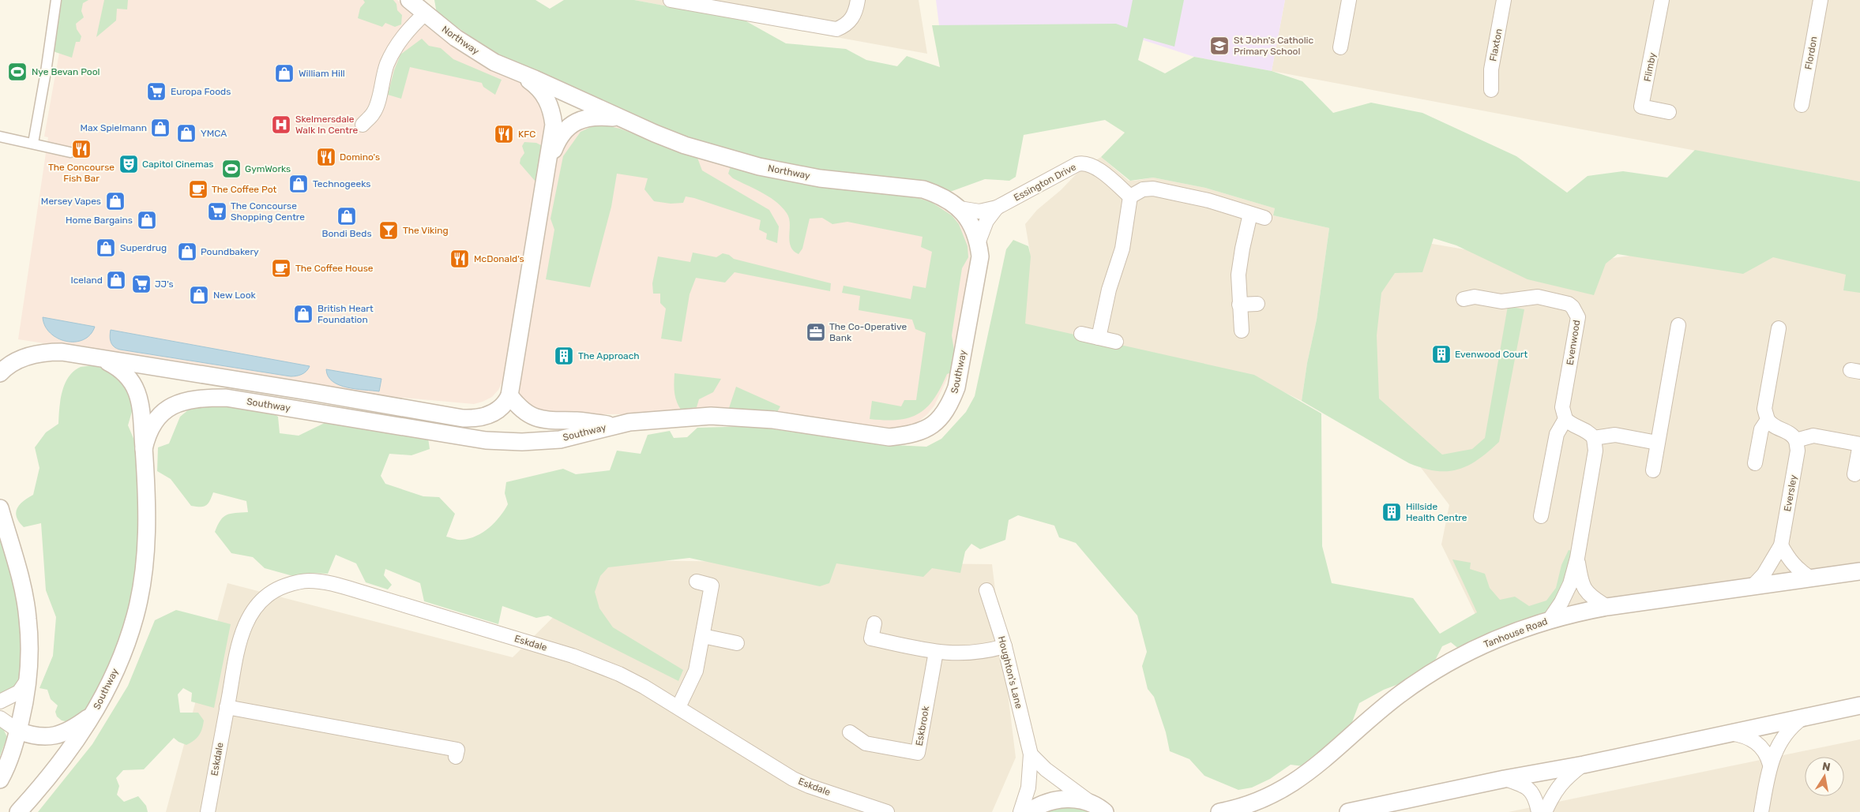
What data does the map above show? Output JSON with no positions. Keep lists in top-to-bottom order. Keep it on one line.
{"streets":{"street":["Northway","Flaxton","Flordon","Flimby","Essington Drive","Evenwood","Southway","Eversley","Tanhouse Road","Eskdale","Houghton's Lane","Eskbrook"]},"crossings":[["Northway","Essington Drive"],["Northway","Southway"],["Eversley","Tanhouse Road"]],"places":{"school or university":["St John's Catholic Primary School"],"sports":["Nye Bevan Pool","GymWorks"],"shop":["William Hill","Max Spielmann","YMCA","Technogeeks","Mersey Vapes","Bondi Beds","Home Bargains","Superdrug","Poundbakery","Iceland","New Look","British Heart Foundation"],"supermarket":["Europa Foods","The Concourse Shopping Centre","JJ's"],"hospital":["Skelmersdale Walk In Centre"],"restaurant":["KFC","The Concourse Fish Bar","Domino's","McDonald's"],"theatre":["Capitol Cinemas"],"cafe":["The Coffee Pot","The Coffee House"],"bar":["The Viking"],"office":["The Co-Operative Bank"],"building":["Evenwood Court","The Approach","Hillside Health Centre"]},"north":"top"}
